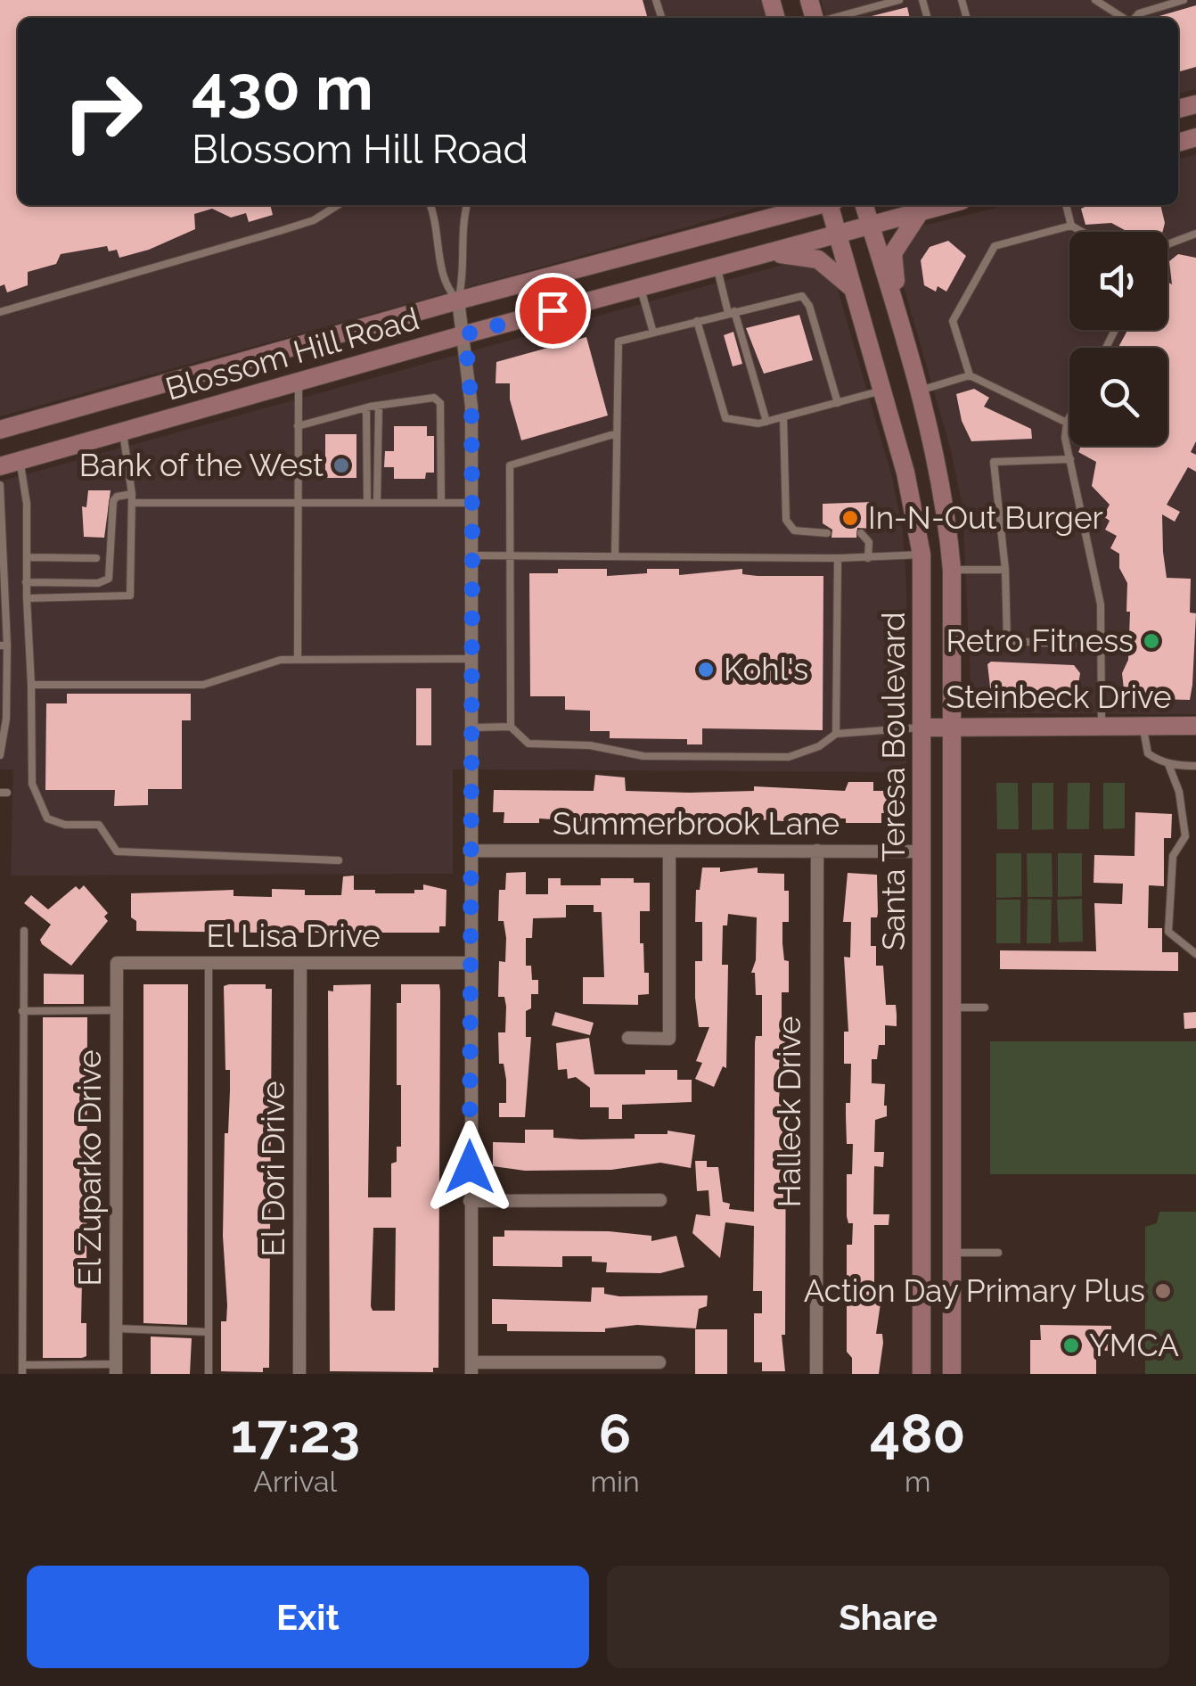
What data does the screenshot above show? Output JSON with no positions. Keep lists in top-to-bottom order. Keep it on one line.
{"streets":{"main road":["Blossom Hill Road","Steinbeck Drive","Santa Teresa Boulevard"],"street":["Summerbrook Lane","El Lisa Drive","Halleck Drive","El Zuparko Drive","El Dori Drive"]},"crossings":[["Blossom Hill Road","Santa Teresa Boulevard"],["Steinbeck Drive","Santa Teresa Boulevard"],["Santa Teresa Boulevard","Summerbrook Lane"],["Summerbrook Lane","Halleck Drive"],["El Lisa Drive","El Zuparko Drive"],["El Lisa Drive","El Dori Drive"]],"places":["Bank of the West","In-N-Out Burger","Retro Fitness","Kohl's","Action Day Primary Plus","YMCA"],"page":{"turn":["430 m","Blossom Hill Road"],"eta":["17:23","Arrival","6","min","480","m"],"buttons":["Exit","Share"]}}
